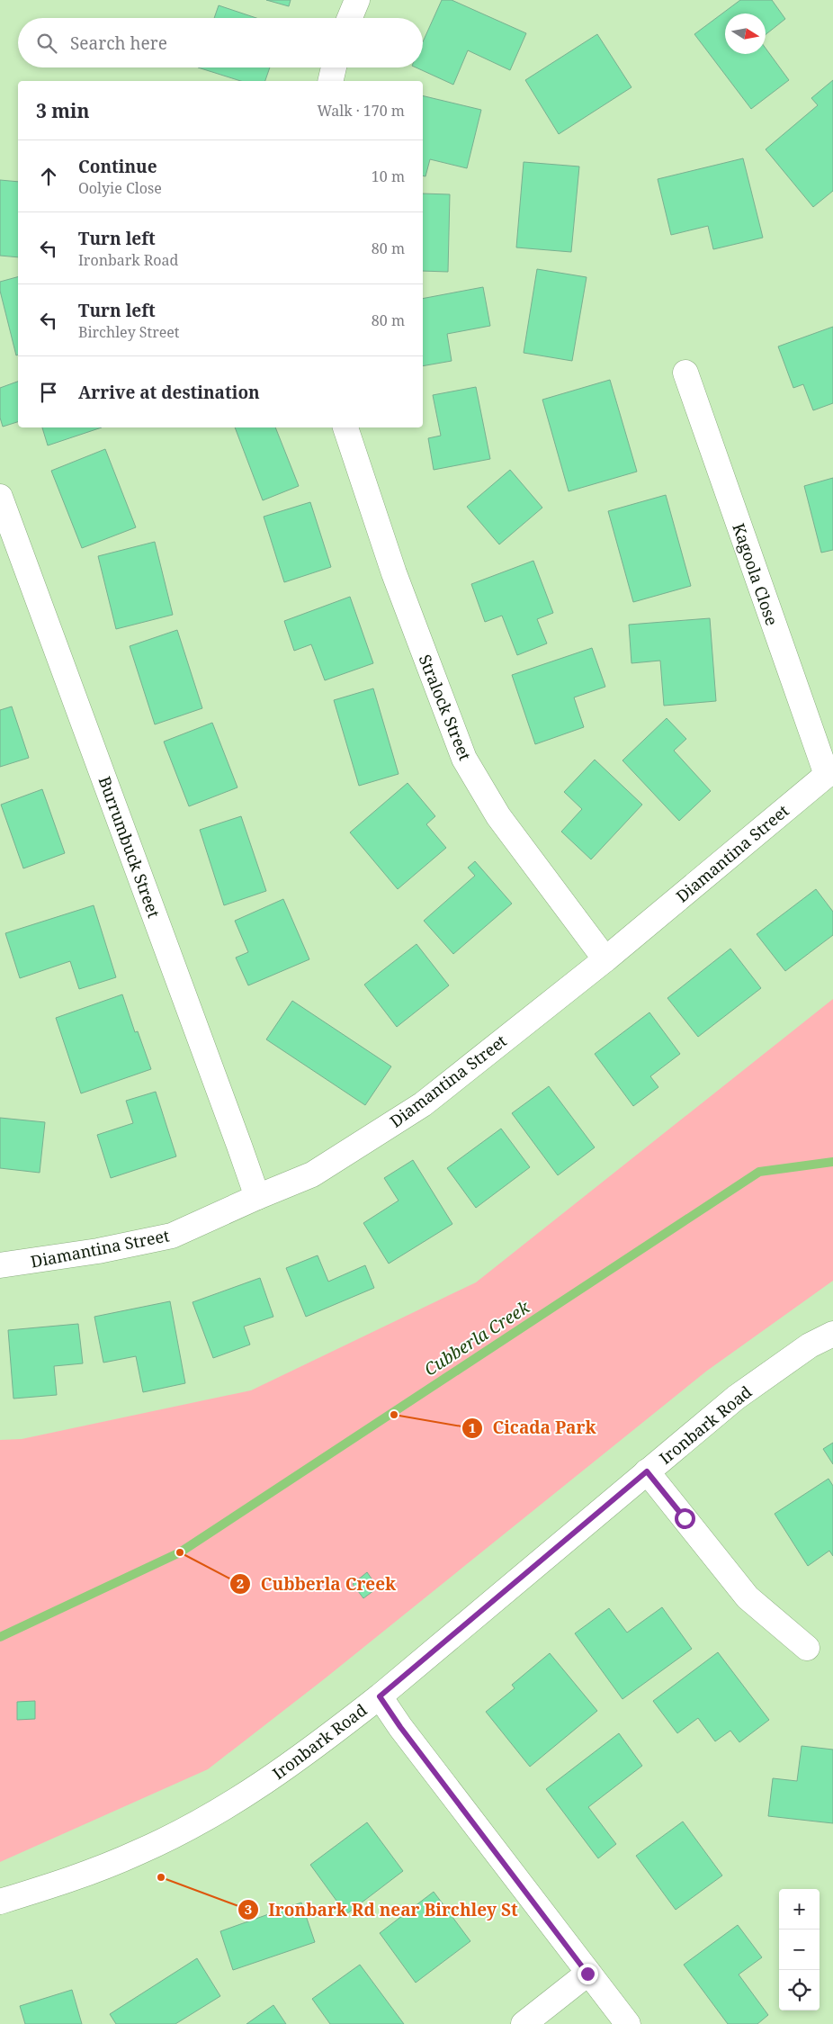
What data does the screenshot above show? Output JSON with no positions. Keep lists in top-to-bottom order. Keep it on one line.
{"streets":{"street":["Kagoola Close","Stralock Street","Burrumbuck Street","Diamantina Street","Ironbark Road"]},"crossings":[["Kagoola Close","Diamantina Street"],["Stralock Street","Diamantina Street"],["Burrumbuck Street","Diamantina Street"]],"water":["Cubberla Creek"],"places":["Cicada Park","Cubberla Creek","Ironbark Rd near Birchley St"],"north":"right","page":{"search":"Search here","heading":["3 min","Walk · 170 m"],"list":[["Continue","Oolyie Close","10 m"],["Turn left","Ironbark Road","80 m"],["Turn left","Birchley Street","80 m"],"Arrive at destination"],"map_buttons":["+","−"]}}
